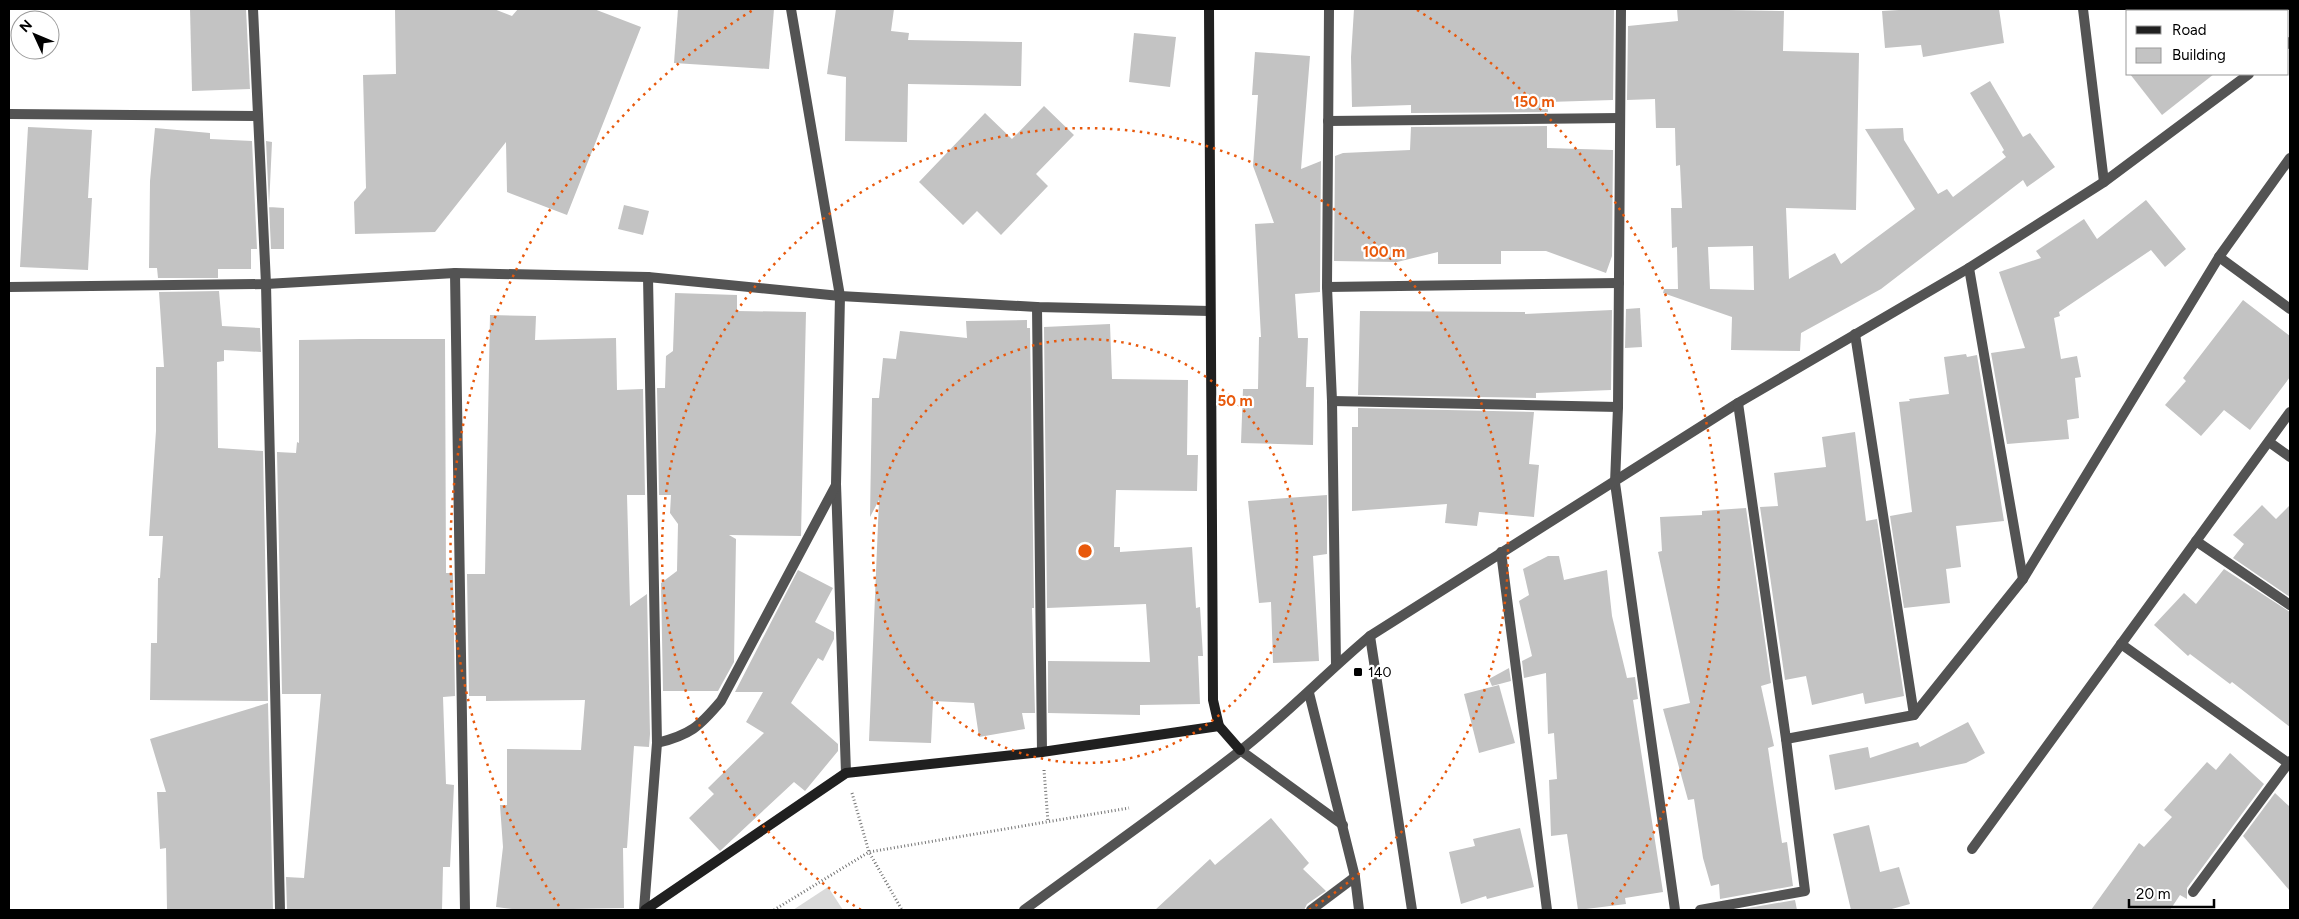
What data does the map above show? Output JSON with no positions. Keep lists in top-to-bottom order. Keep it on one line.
{"places":{"transit":["140"]},"legend":["Road","Building"],"scale_bar":"20 m","north":"top left","rings":["150 m","100 m","50 m"]}
